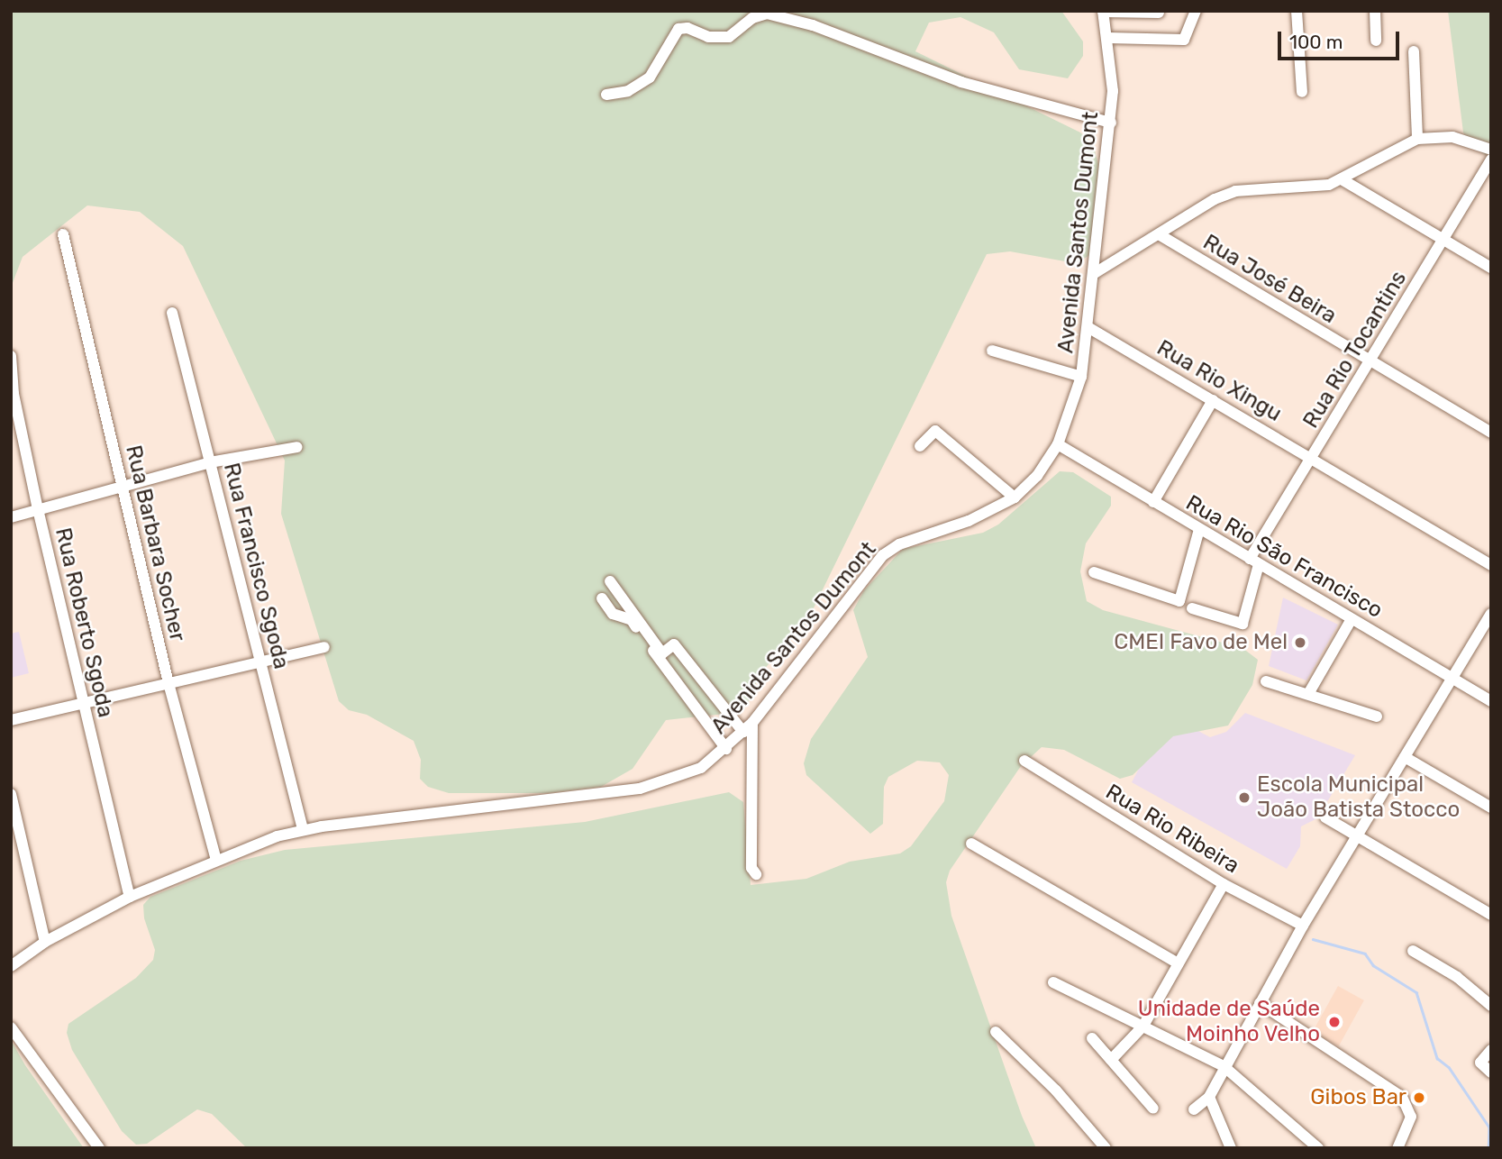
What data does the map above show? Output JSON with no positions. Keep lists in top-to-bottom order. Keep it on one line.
{"streets":{"street":["Avenida Santos Dumont","Rua José Beira","Rua Rio Tocantins","Rua Rio Xingu","Rua Barbara Socher","Rua Rio São Francisco","Rua Francisco Sgoda","Rua Roberto Sgoda","Rua Rio Ribeira"]},"crossings":[["Avenida Santos Dumont","Rua Rio Xingu"],["Avenida Santos Dumont","Rua Barbara Socher"],["Avenida Santos Dumont","Rua Rio São Francisco"],["Avenida Santos Dumont","Rua Francisco Sgoda"],["Avenida Santos Dumont","Rua Roberto Sgoda"],["Rua José Beira","Rua Rio Tocantins"],["Rua Rio Tocantins","Rua Rio Xingu"],["Rua Rio Tocantins","Rua Rio São Francisco"]],"places":["CMEI Favo de Mel","Escola Municipal João Batista Stocco","Unidade de Saúde Moinho Velho","Gibos Bar"],"scale_bar":"100 m"}
